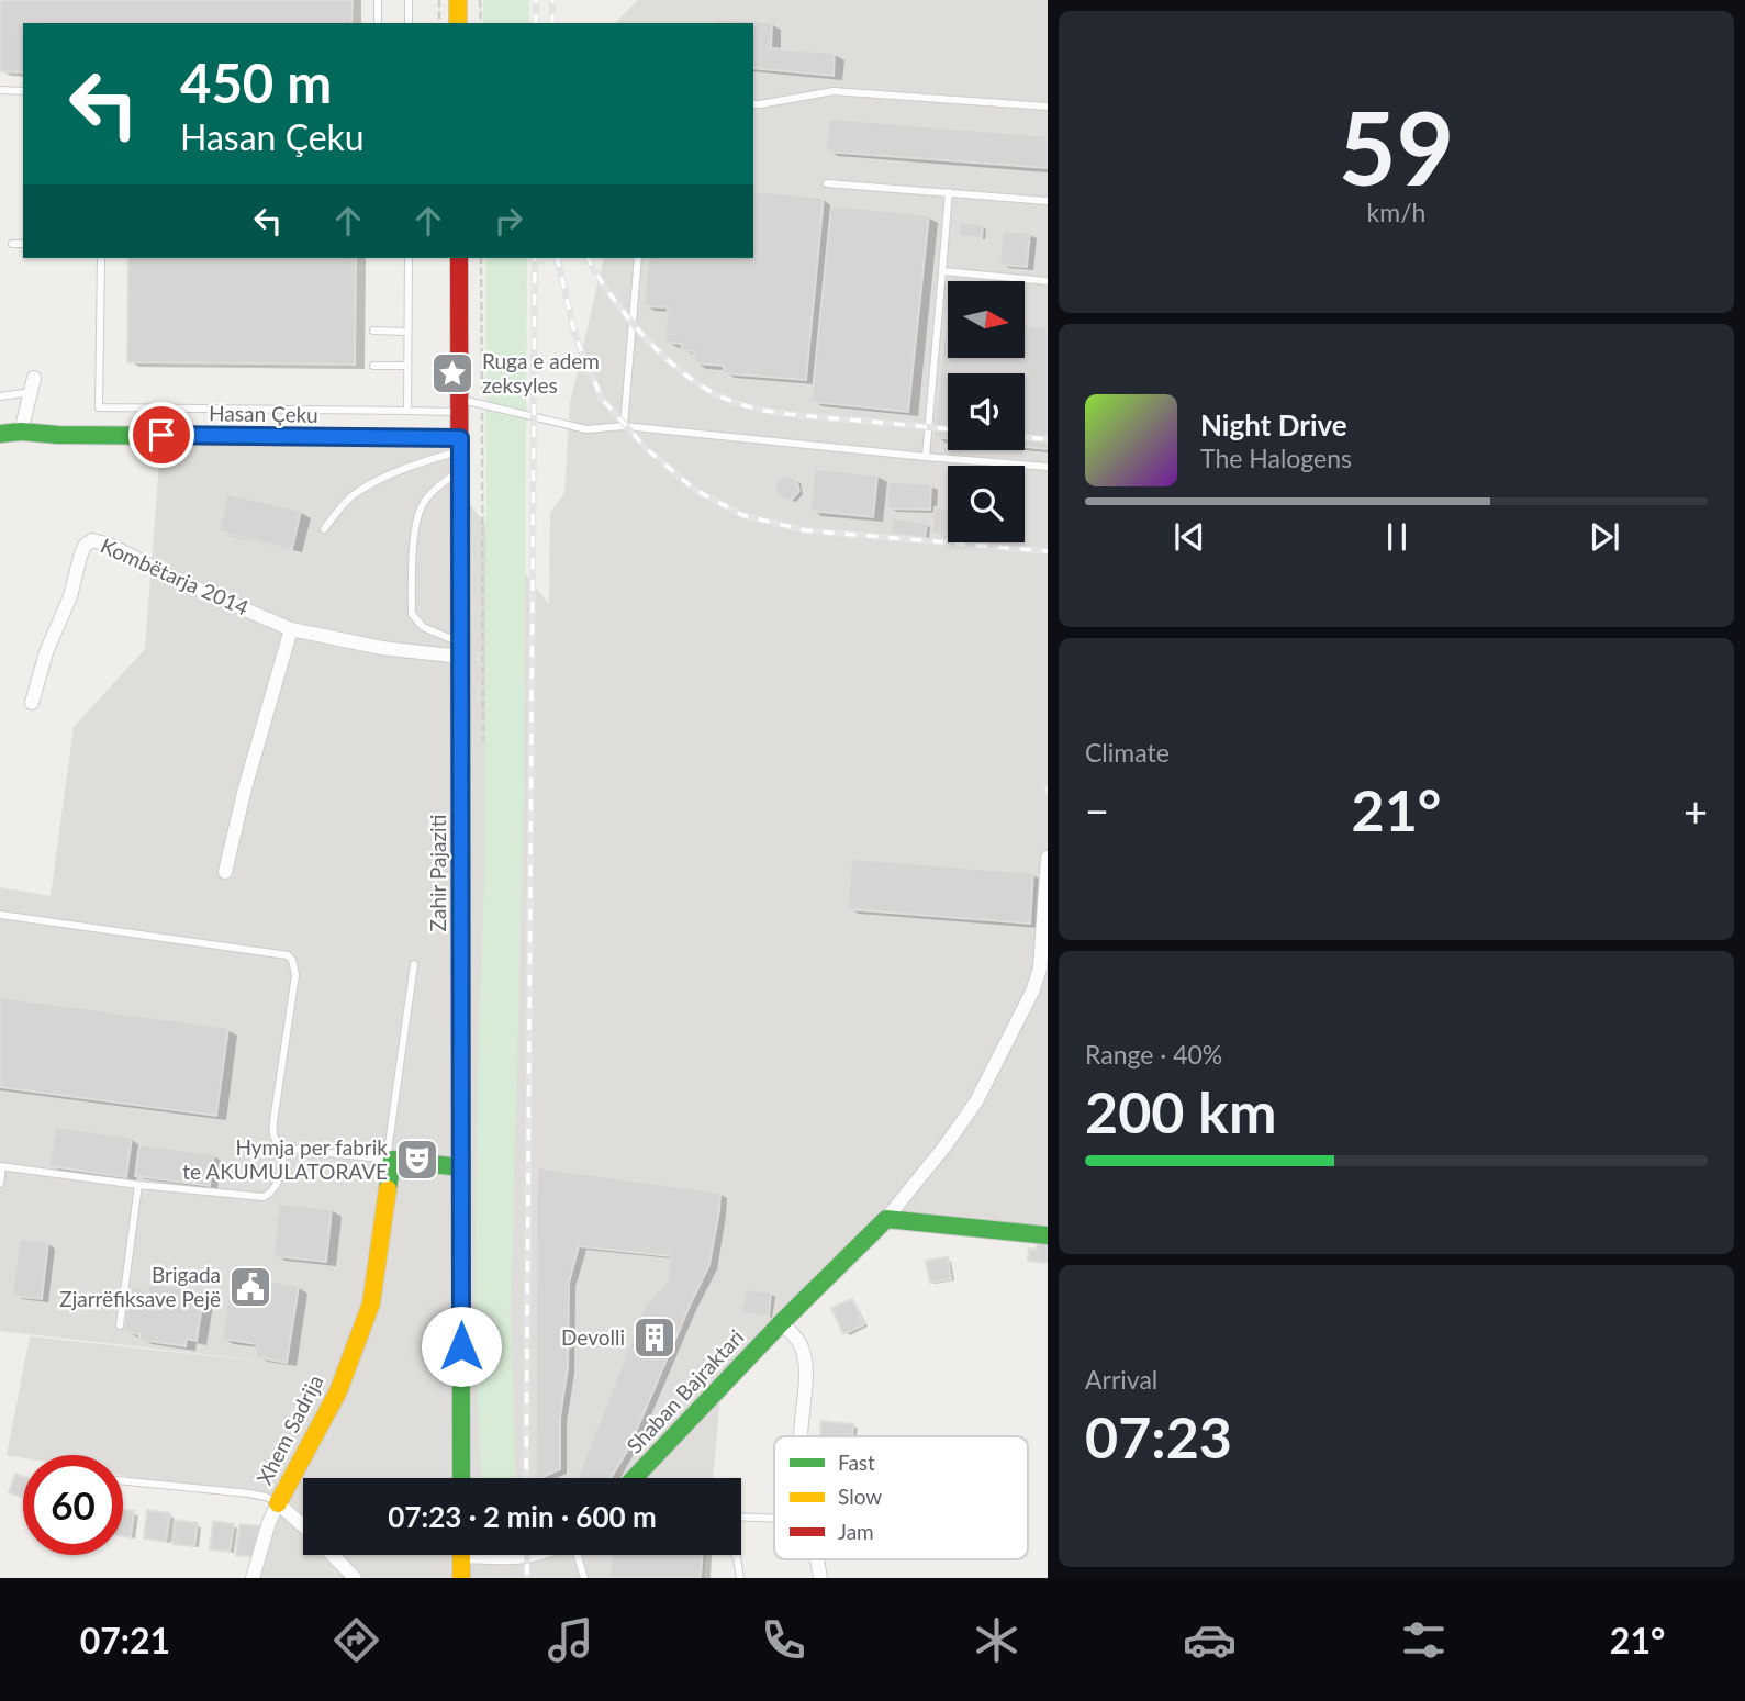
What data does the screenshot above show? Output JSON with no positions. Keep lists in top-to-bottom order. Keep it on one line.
{"streets":{"street":["Hasan Çeku","Kombëtarja 2014","Zahir Pajaziti","Shaban Bajraktari","Xhem Sadrija"]},"crossings":[["Hasan Çeku","Zahir Pajaziti"],["Kombëtarja 2014","Zahir Pajaziti"]],"places":{"place":["Ruga e adem zeksyles"],"theatre":["Hymja per fabrik te AKUMULATORAVE"],"public building":["Brigada Zjarrëfiksave Pejë"],"building":["Devolli"]},"legend":["Fast","Slow","Jam"],"north":"right","page":{"tile":[["59","km/h"],"Climate",["Range · 40%","200 km"],["Arrival","07:23"]],"turn":["450 m","Hasan Çeku"],"song":["Night Drive","The Halogens"],"heat":["−","21°","+"],"limit":"60","trip":"07:23 · 2 min · 600 m","tabs":["07:21","21°"]}}
